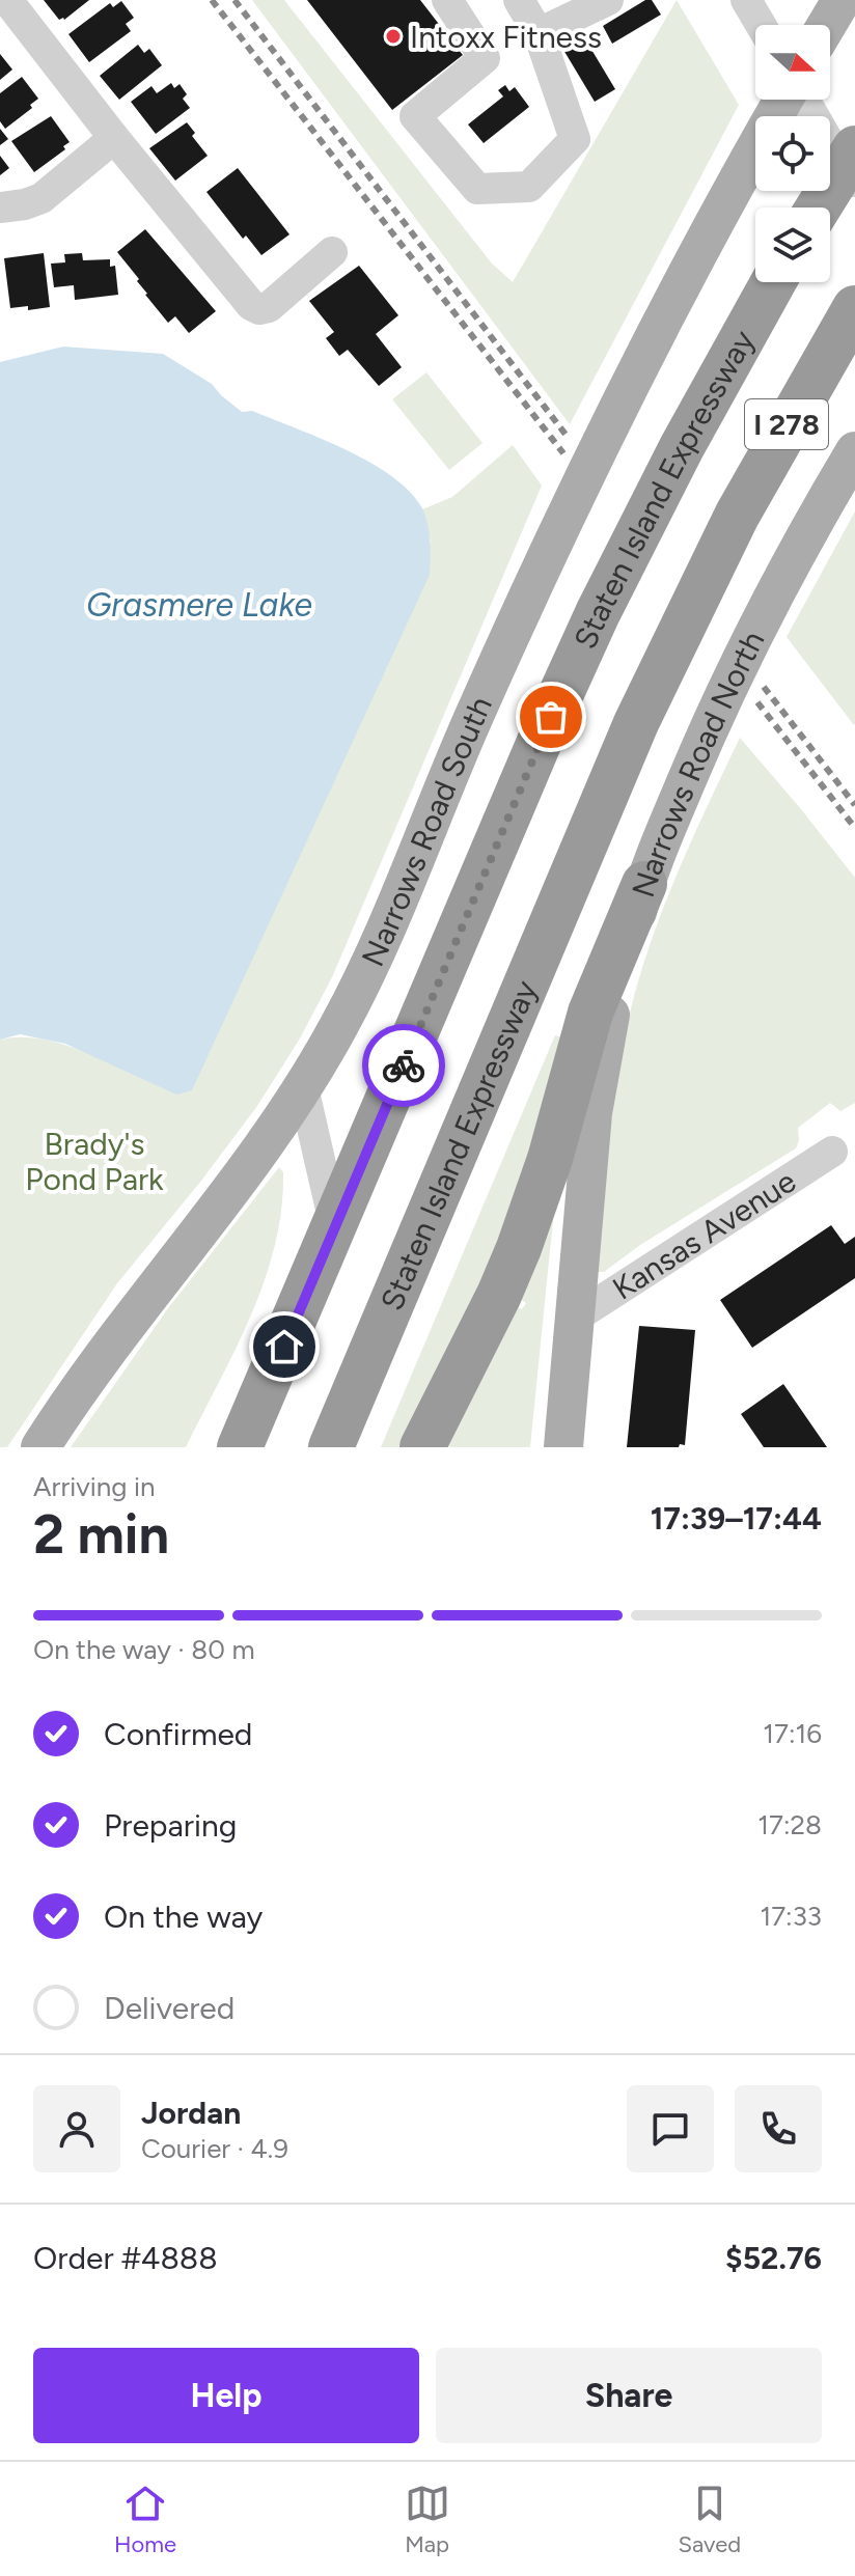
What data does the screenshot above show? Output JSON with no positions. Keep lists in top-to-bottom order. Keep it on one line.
{"streets":{"highway":["I 278","Staten Island Expressway"],"main road":["Narrows Road North","Narrows Road South"],"street":["Kansas Avenue"]},"crossings":[["Narrows Road North","Kansas Avenue"]],"water":["Grasmere Lake"],"parks":["Brady's Pond Park"],"places":["Intoxx Fitness"],"north":"right","page":{"heading":["2 min","Arriving in","17:39–17:44"],"panel":["Jordan","Courier · 4.9","Order #4888","$52.76"],"bar":"On the way · 80 m","list":[["Confirmed","17:16"],["Preparing","17:28"],["On the way","17:33"],"Delivered"],"buttons":["Help","Share"],"tabs":["Home","Map","Saved"]}}
